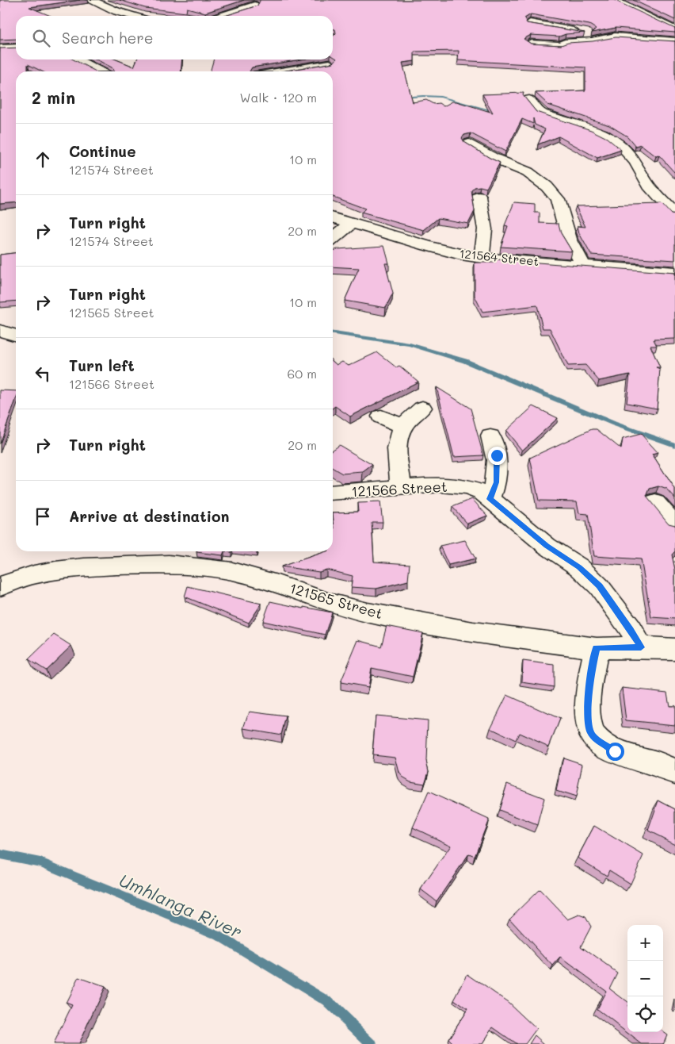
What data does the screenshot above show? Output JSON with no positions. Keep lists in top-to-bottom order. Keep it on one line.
{"streets":{"street":["121564 Street","121566 Street","121565 Street"]},"crossings":[["121566 Street","121565 Street"]],"water":["Umhlanga River"],"page":{"search":"Search here","heading":["2 min","Walk · 120 m"],"list":[["Continue","121574 Street","10 m"],["Turn right","121574 Street","20 m"],["Turn right","121565 Street","10 m"],["Turn left","121566 Street","60 m"],["Turn right","20 m"],"Arrive at destination"],"map_buttons":["+","−"]}}
